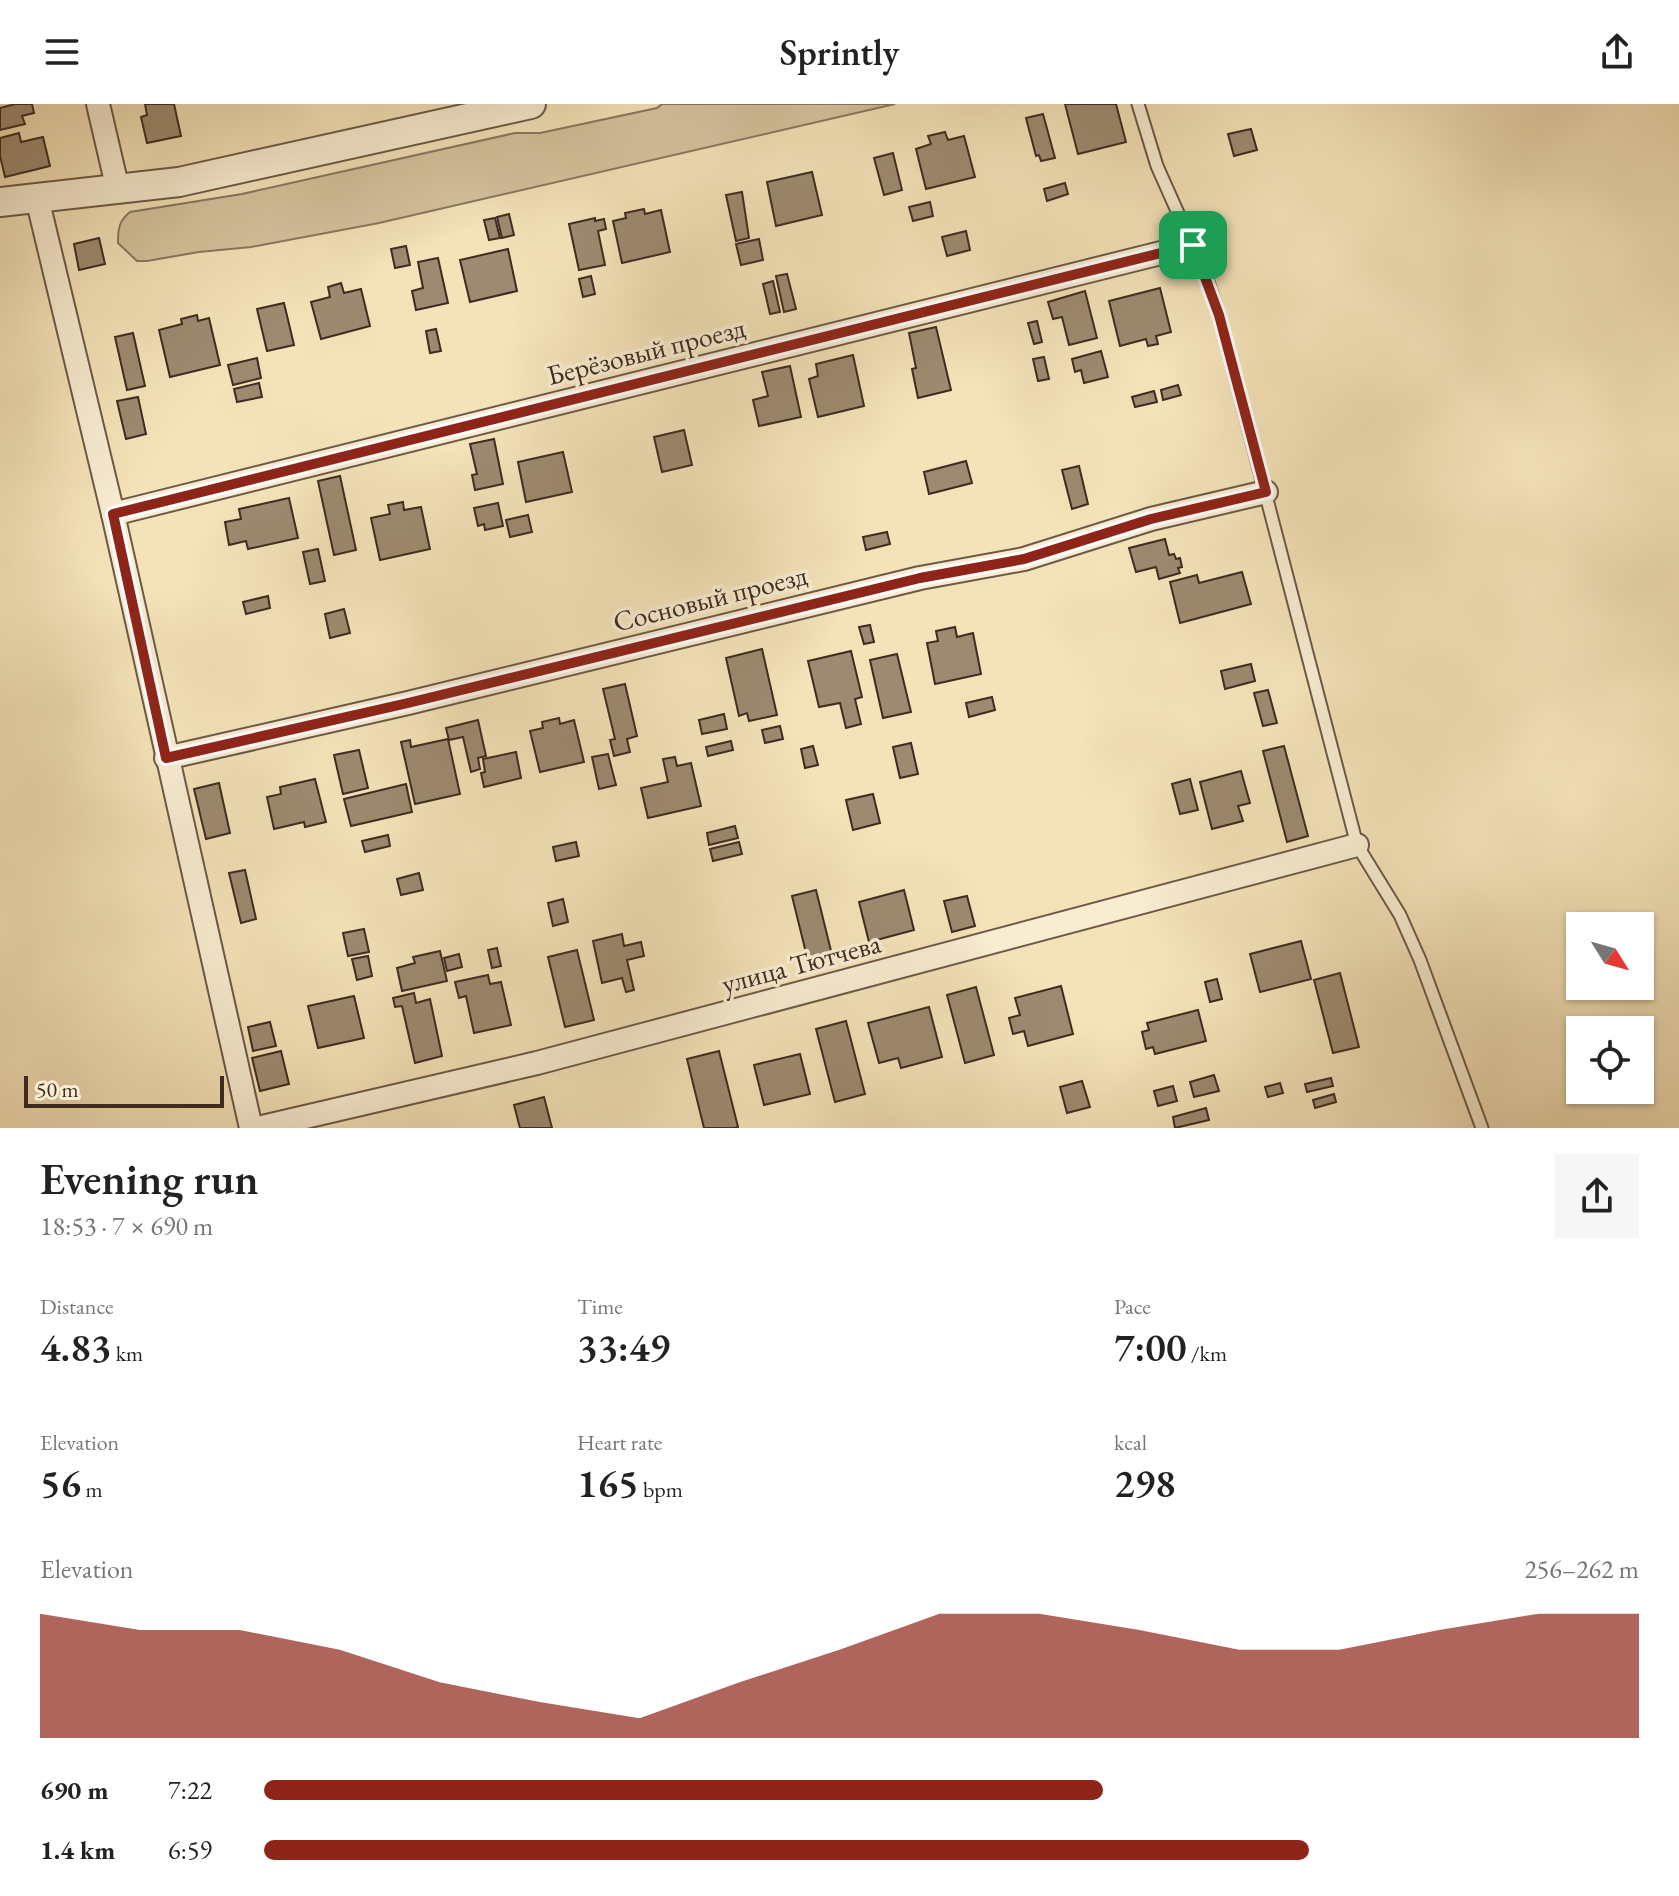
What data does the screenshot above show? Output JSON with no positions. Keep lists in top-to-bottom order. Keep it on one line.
{"streets":{"street":["Берёзовый проезд","Сосновый проезд","улица Тютчева"]},"scale_bar":"50 m","north":"bottom right","page":{"header":"Sprintly","scale":"50 m","heading":["Evening run","18:53 · 7 × 690 m"],"stats":[["Distance","4.83 km"],["Time","33:49"],["Pace","7:00 /km"],["Elevation","56 m"],["Heart rate","165 bpm"],["kcal","298"]],"chart":["Elevation","256–262 m"],"list":[{"name":"690 m","note":"7:22"},{"name":"1.4 km","note":"6:59"}]}}
